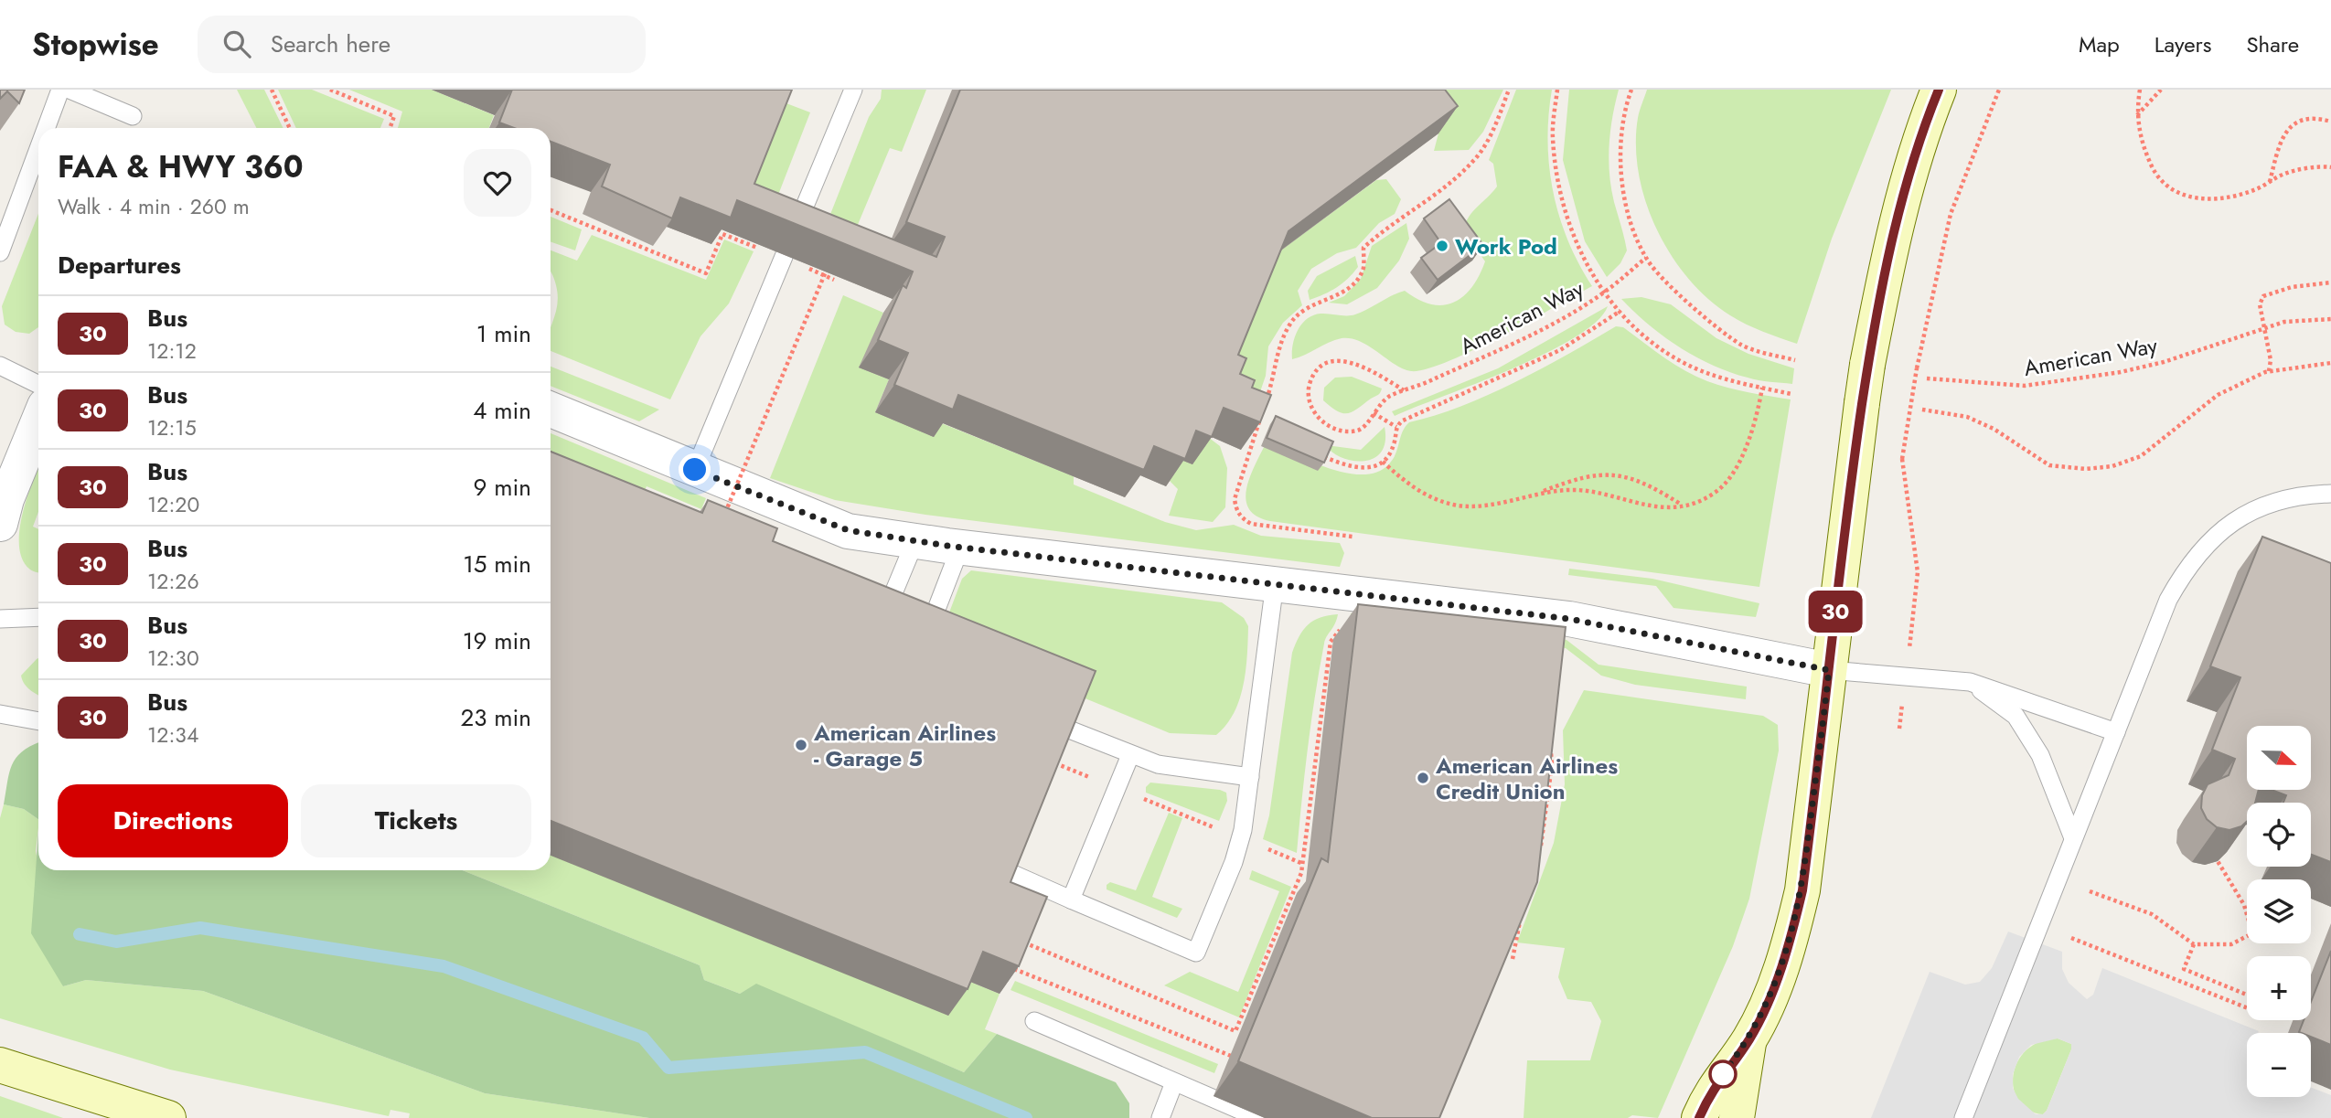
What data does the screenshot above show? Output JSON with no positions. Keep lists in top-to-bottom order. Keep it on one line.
{"streets":{"path":["American Way"]},"places":["Work Pod","American Airlines - Garage 5","American Airlines Credit Union"],"lines":["bus line 30"],"north":"right","page":{"header":"Stopwise","search":"Search here","nav":["Map","Layers","Share"],"on_map":"30","heading":[["FAA & HWY 360","Walk · 4 min · 260 m"],"Departures"],"list":[{"mark":"30","name":"Bus","note":"12:12","value":"1 min"},{"mark":"30","name":"Bus","note":"12:15","value":"4 min"},{"mark":"30","name":"Bus","note":"12:20","value":"9 min"},{"mark":"30","name":"Bus","note":"12:26","value":"15 min"},{"mark":"30","name":"Bus","note":"12:30","value":"19 min"},{"mark":"30","name":"Bus","note":"12:34","value":"23 min"}],"map_buttons":["+","−"],"buttons":["Directions","Tickets"]}}
